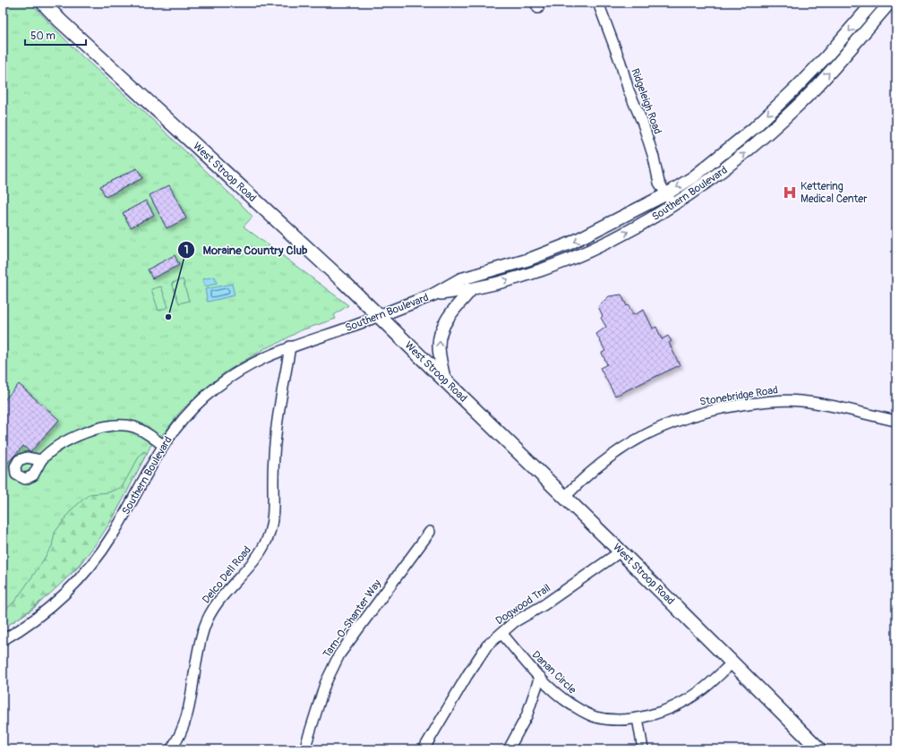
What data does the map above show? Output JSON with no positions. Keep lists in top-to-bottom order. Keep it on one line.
{"streets":{"main road":["West Stroop Road"],"street":["Ridgeleigh Road","Southern Boulevard","Stonebridge Road","Delco Dell Road","Dogwood Trail","Tam-O-Shanter Way","Danan Circle"]},"crossings":[["Ridgeleigh Road","Southern Boulevard"],["West Stroop Road","Southern Boulevard"],["West Stroop Road","Stonebridge Road"],["West Stroop Road","Dogwood Trail"],["West Stroop Road","Danan Circle"],["Southern Boulevard","Delco Dell Road"],["Dogwood Trail","Danan Circle"]],"places":{"hospital":["Kettering Medical Center"],"other":["Moraine Country Club"]},"scale_bar":"50 m"}
